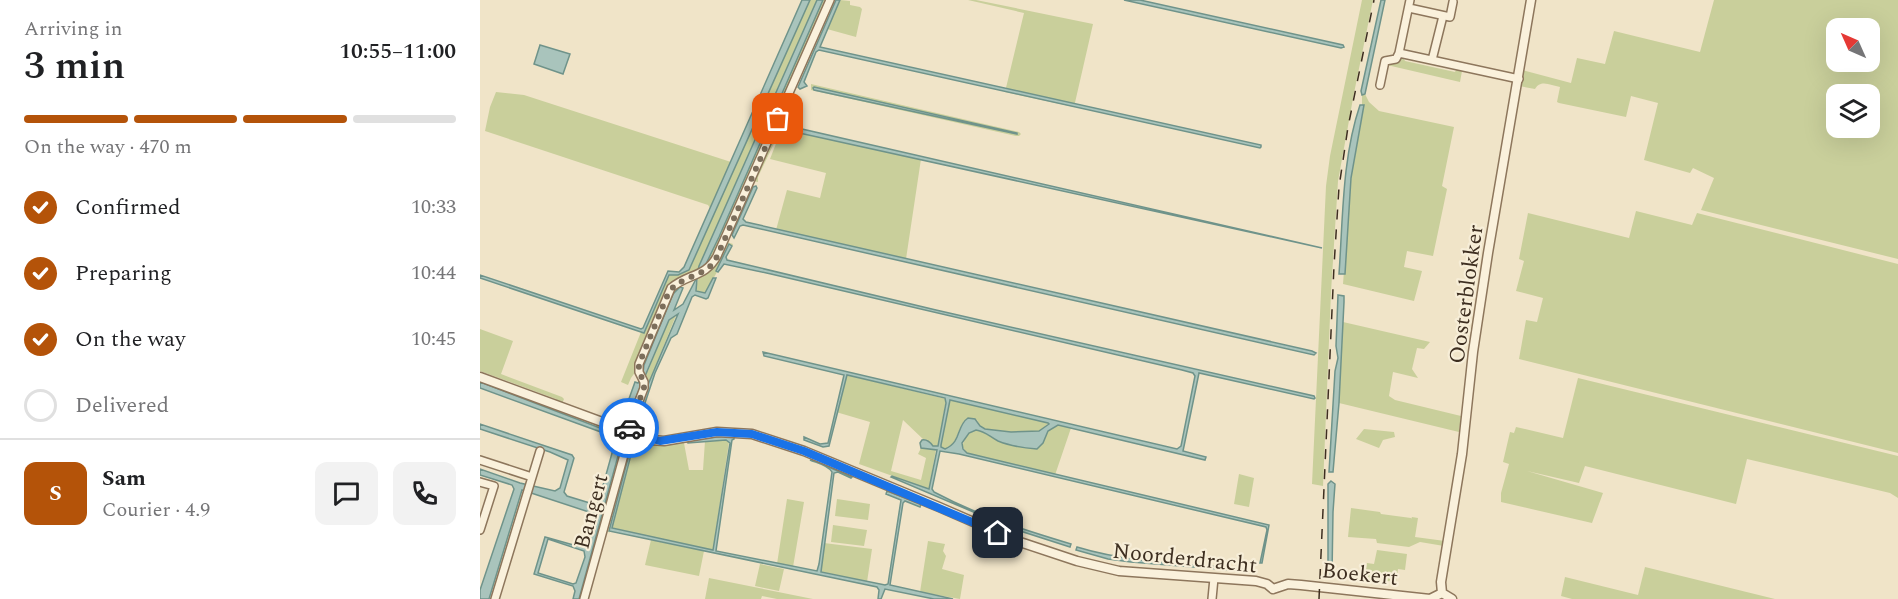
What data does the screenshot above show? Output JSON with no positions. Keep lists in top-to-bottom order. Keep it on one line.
{"streets":{"street":["Oosterblokker","Bangert","Noorderdracht","Boekert"]},"crossings":[["Oosterblokker","Boekert"],["Bangert","Noorderdracht"],["Noorderdracht","Boekert"]],"north":"top left","page":{"heading":["3 min","Arriving in","10:55–11:00"],"panel":["Sam","Courier · 4.9"],"bar":"On the way · 470 m","list":[["Confirmed","10:33"],["Preparing","10:44"],["On the way","10:45"],"Delivered"],"round":"S"}}
